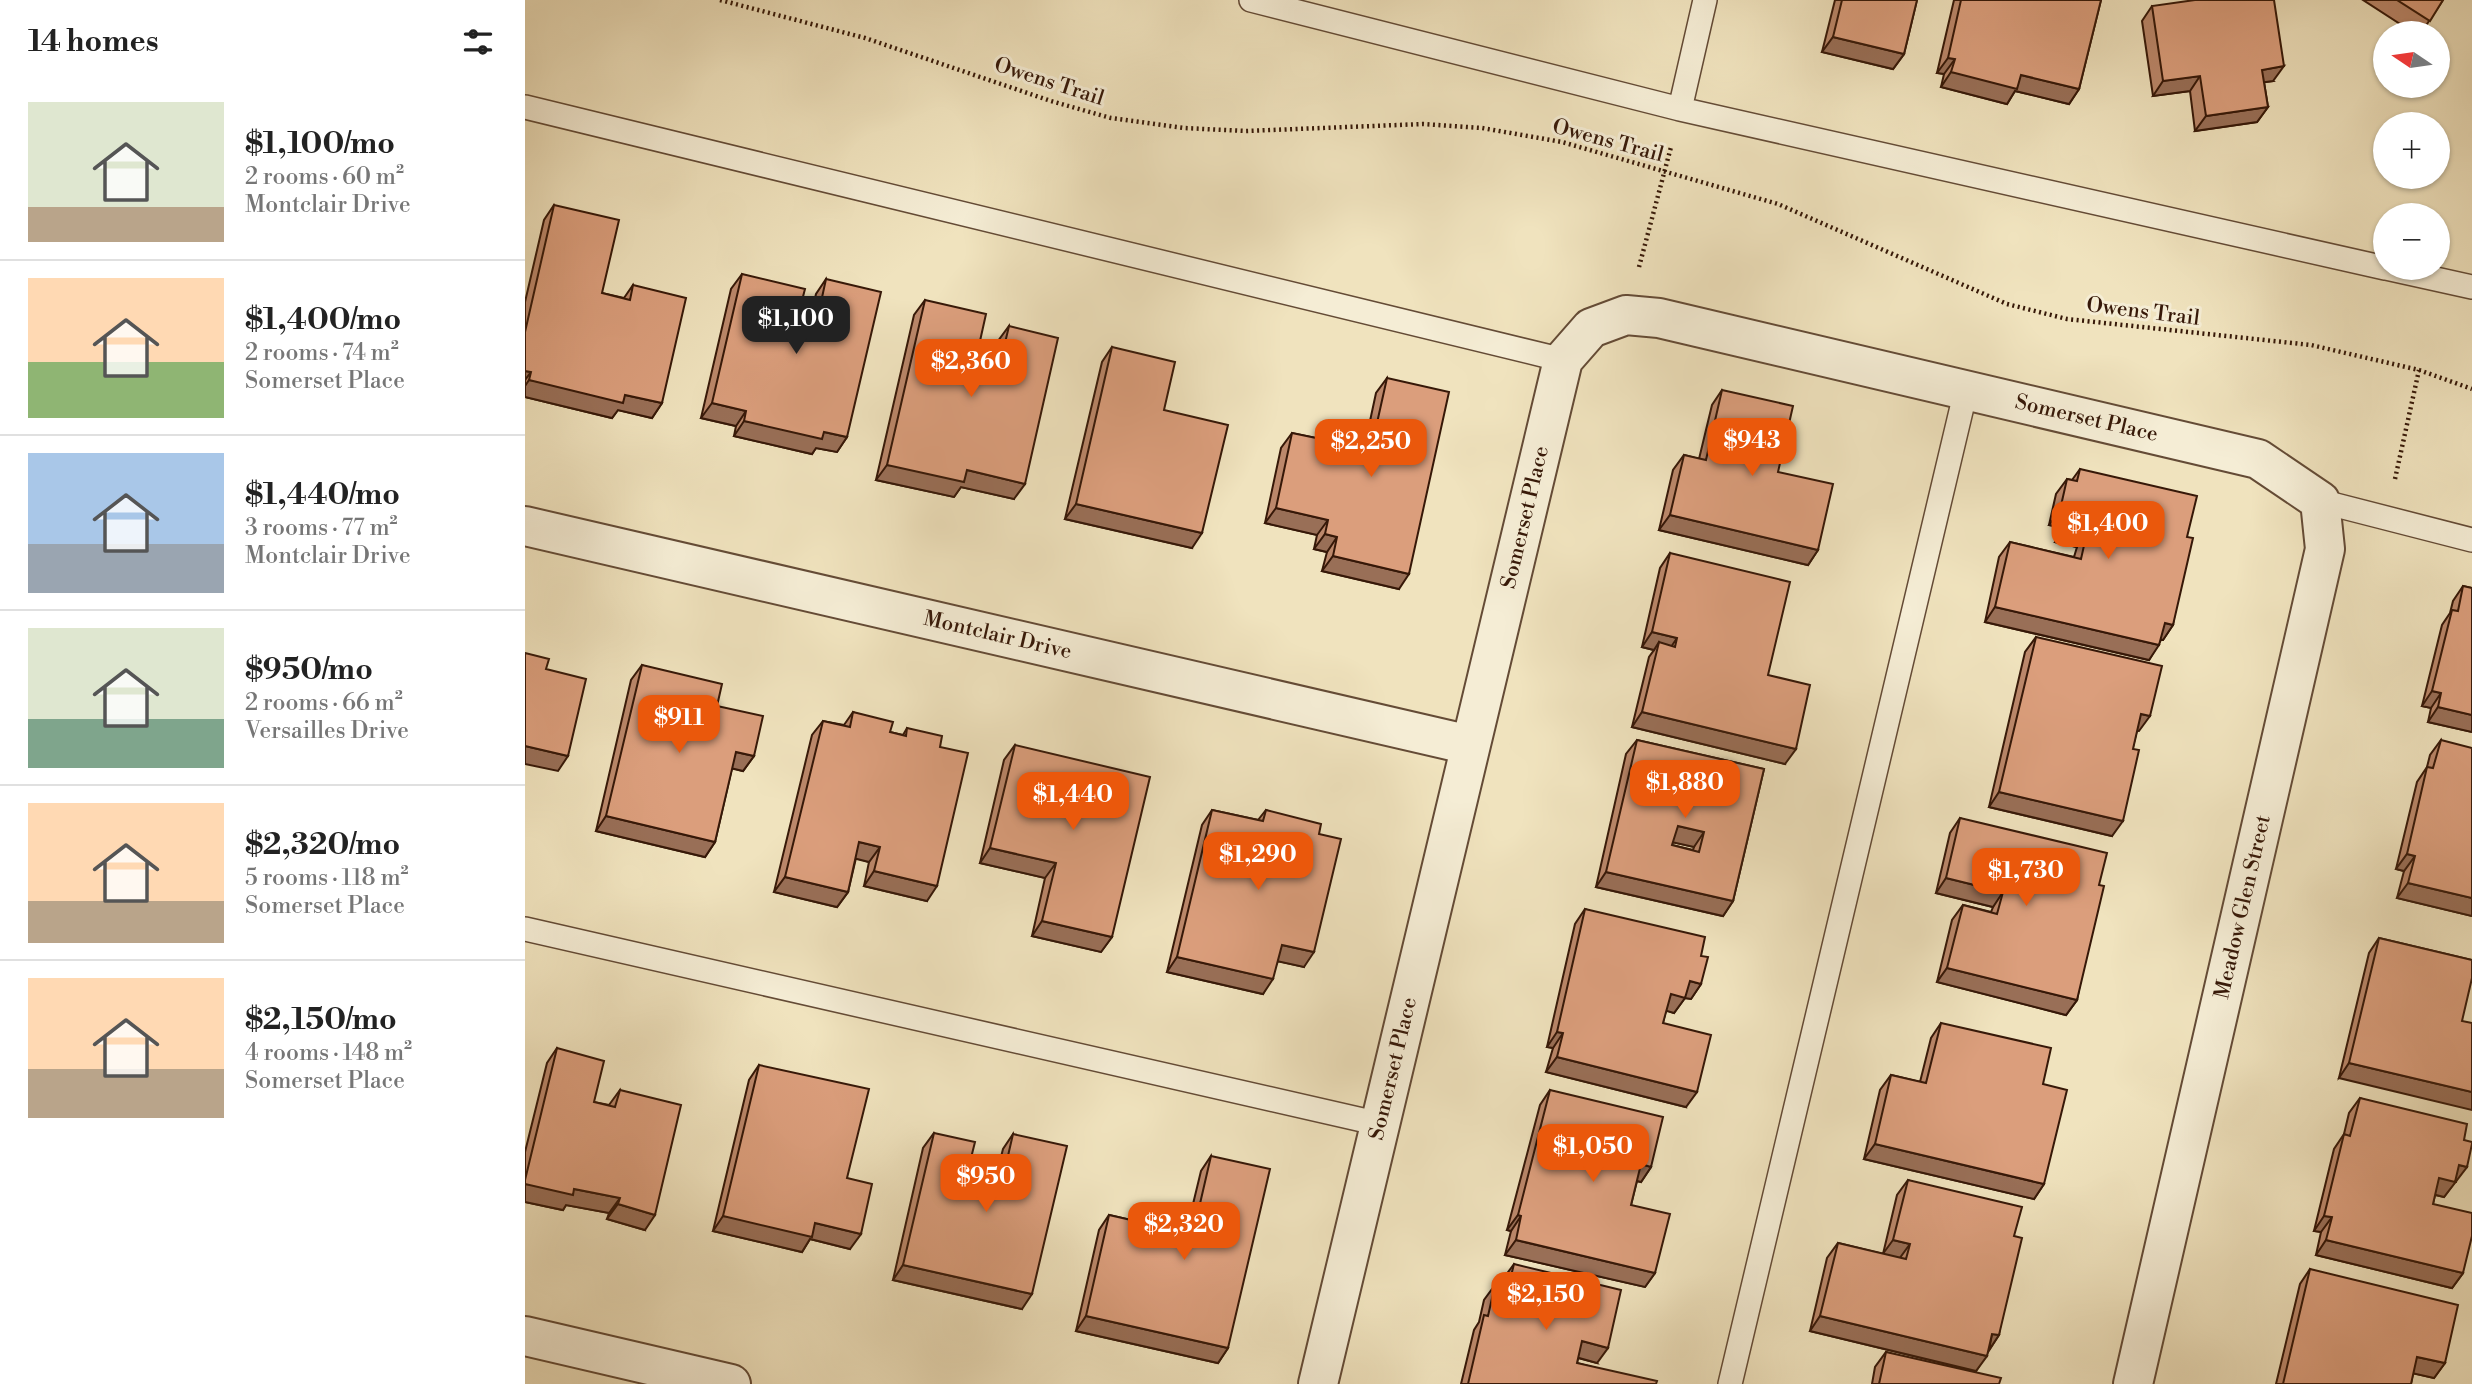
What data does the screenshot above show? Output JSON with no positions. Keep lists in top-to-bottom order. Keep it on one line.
{"streets":{"street":["Somerset Place","Montclair Drive","Meadow Glen Street"],"path":["Owens Trail"]},"crossings":[["Somerset Place","Montclair Drive"],["Somerset Place","Meadow Glen Street"]],"north":"left","page":{"heading":"14 homes","map_buttons":["+","−"],"list":[{"name":"$1,100/mo","note":"2 rooms · 60 m² · Montclair Drive"},{"name":"$1,400/mo","note":"2 rooms · 74 m² · Somerset Place"},{"name":"$1,440/mo","note":"3 rooms · 77 m² · Montclair Drive"},{"name":"$950/mo","note":"2 rooms · 66 m² · Versailles Drive"},{"name":"$2,320/mo","note":"5 rooms · 118 m² · Somerset Place"},{"name":"$2,150/mo","note":"4 rooms · 148 m² · Somerset Place"}],"price":["$1,100","$2,360","$943","$2,250","$1,400","$911","$1,880","$1,440","$1,290","$1,730","$1,050","$950","$2,320","$2,150"]}}
